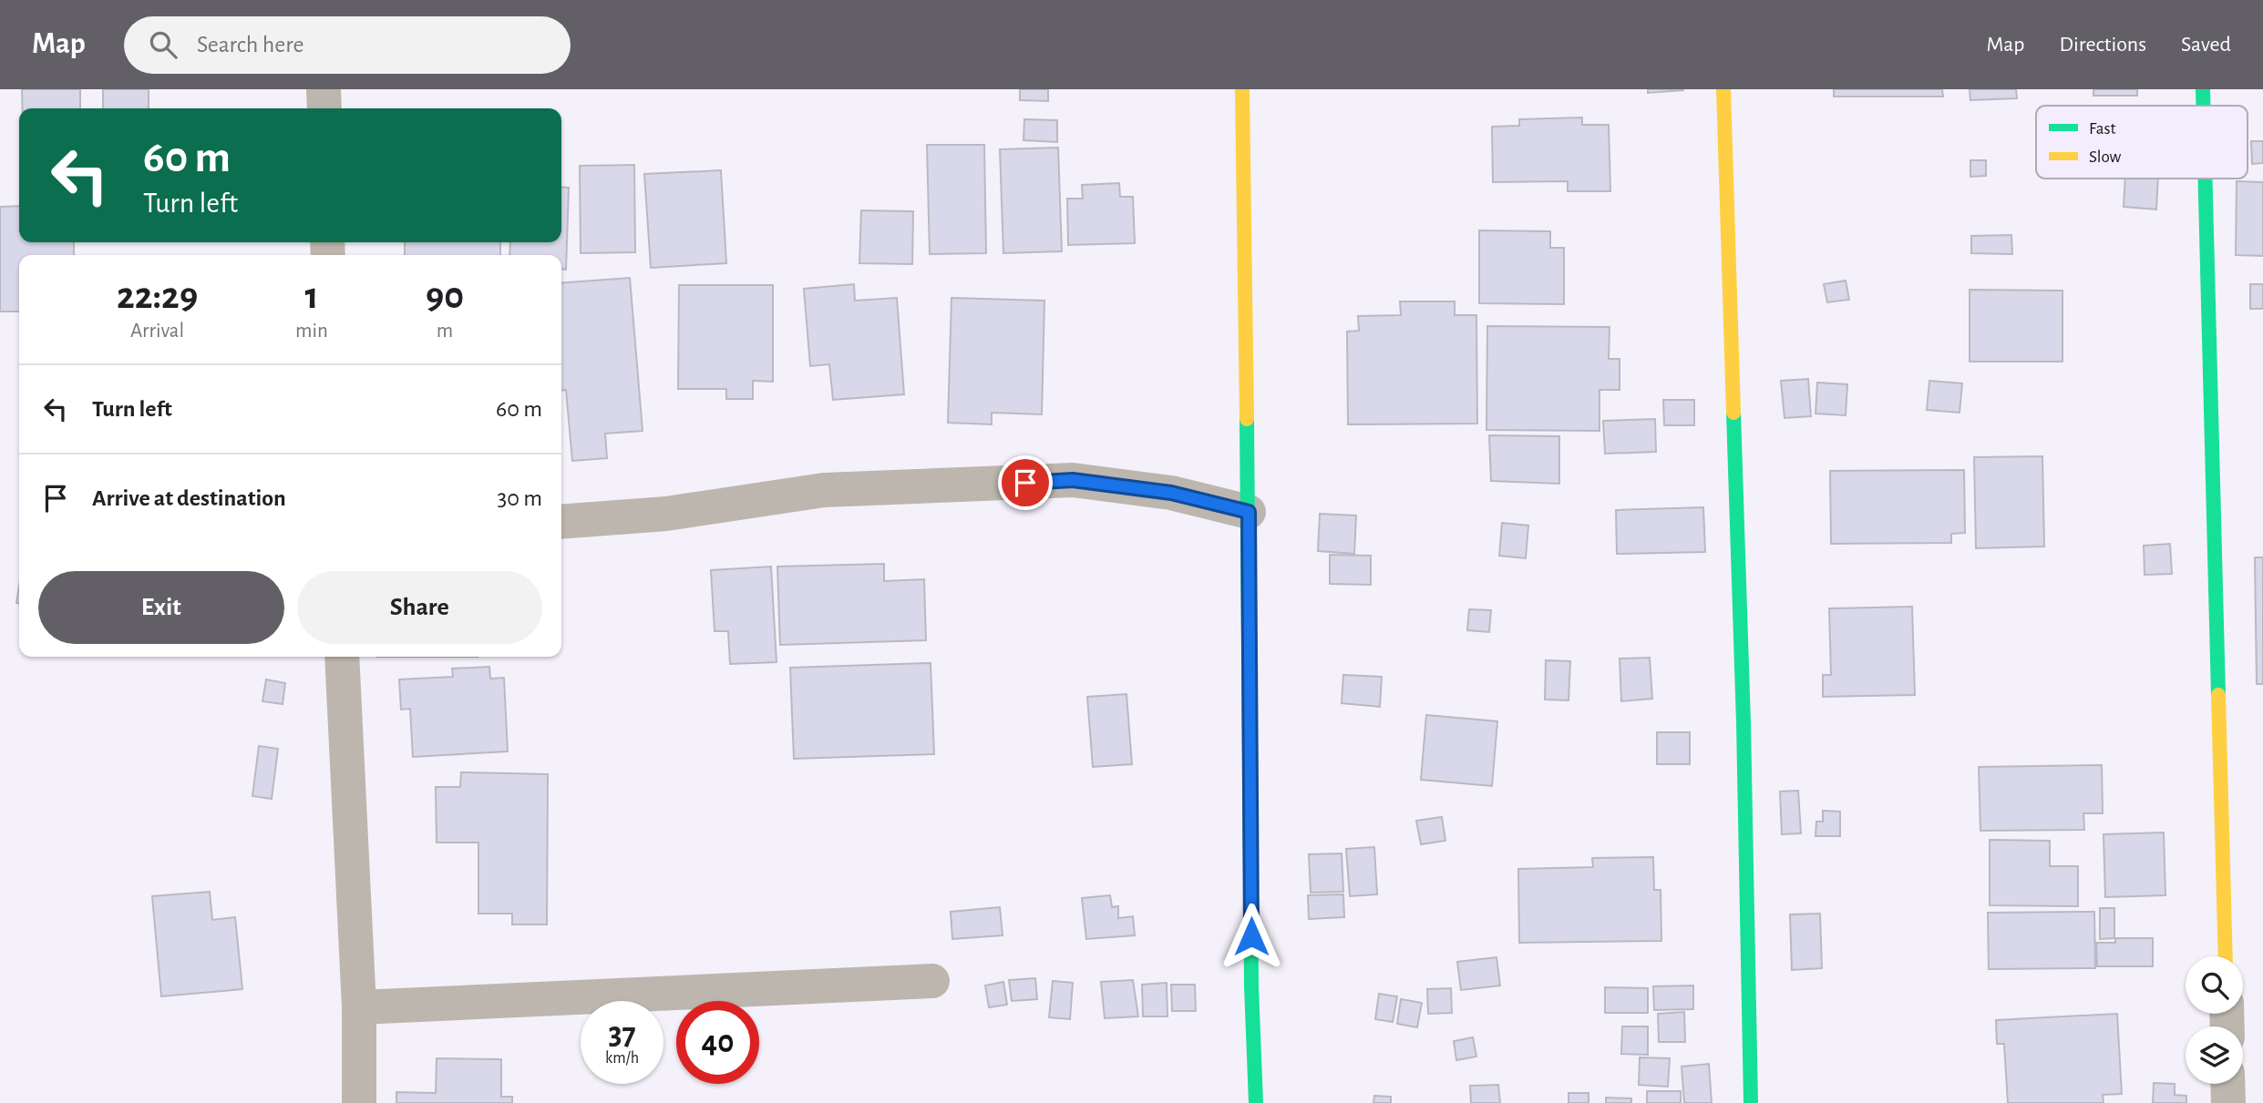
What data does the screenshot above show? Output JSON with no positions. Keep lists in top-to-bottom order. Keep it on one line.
{"legend":["Fast","Slow"],"page":{"header":"Map","search":"Search here","nav":["Map","Directions","Saved"],"turn":["60 m","Turn left"],"eta":["22:29","Arrival","1","min","90","m"],"list":[{"name":"Turn left","value":"60 m"},{"name":"Arrive at destination","value":"30 m"}],"buttons":["Exit","Share"],"speed":"37 km/h","limit":"40"}}
